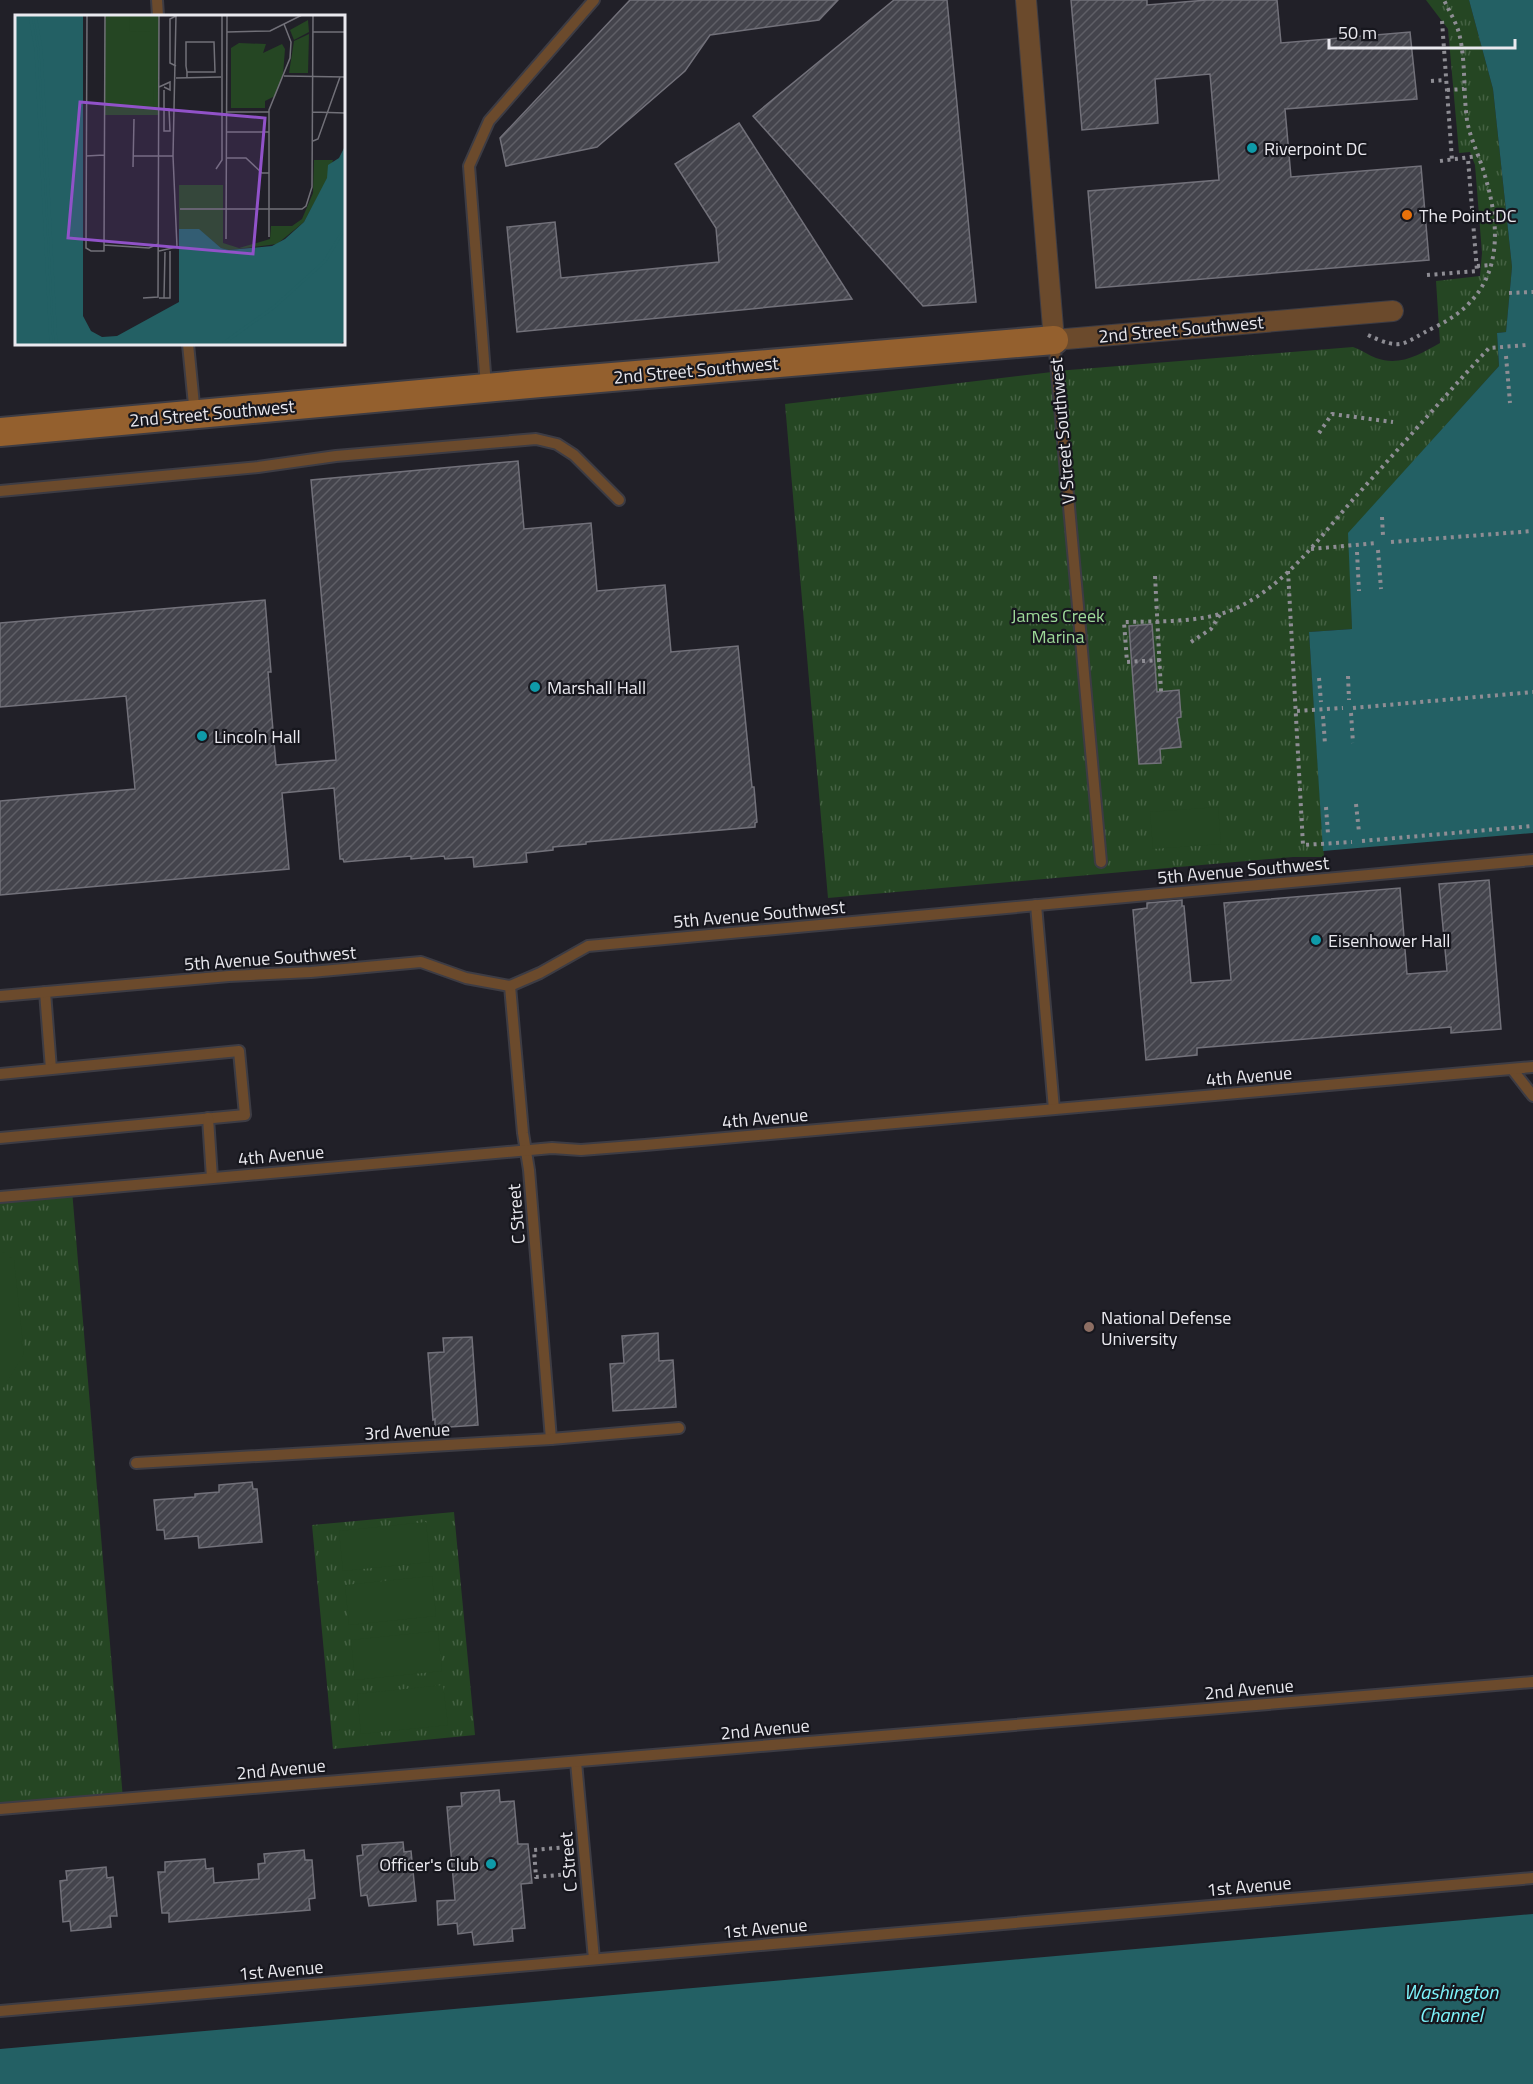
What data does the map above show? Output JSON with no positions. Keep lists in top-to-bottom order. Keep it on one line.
{"streets":{"street":["2nd Street Southwest","V Street Southwest"],"lane":["5th Avenue Southwest","4th Avenue","C Street","3rd Avenue","2nd Avenue","1st Avenue"]},"crossings":[["2nd Street Southwest","V Street Southwest"],["5th Avenue Southwest","C Street"],["4th Avenue","C Street"],["C Street","3rd Avenue"],["C Street","2nd Avenue"],["C Street","1st Avenue"]],"water":["Washington Channel"],"parks":["James Creek Marina"],"places":["Riverpoint DC","The Point DC","Marshall Hall","Lincoln Hall","Eisenhower Hall","National Defense University","Officer's Club"],"scale_bar":"50 m"}
